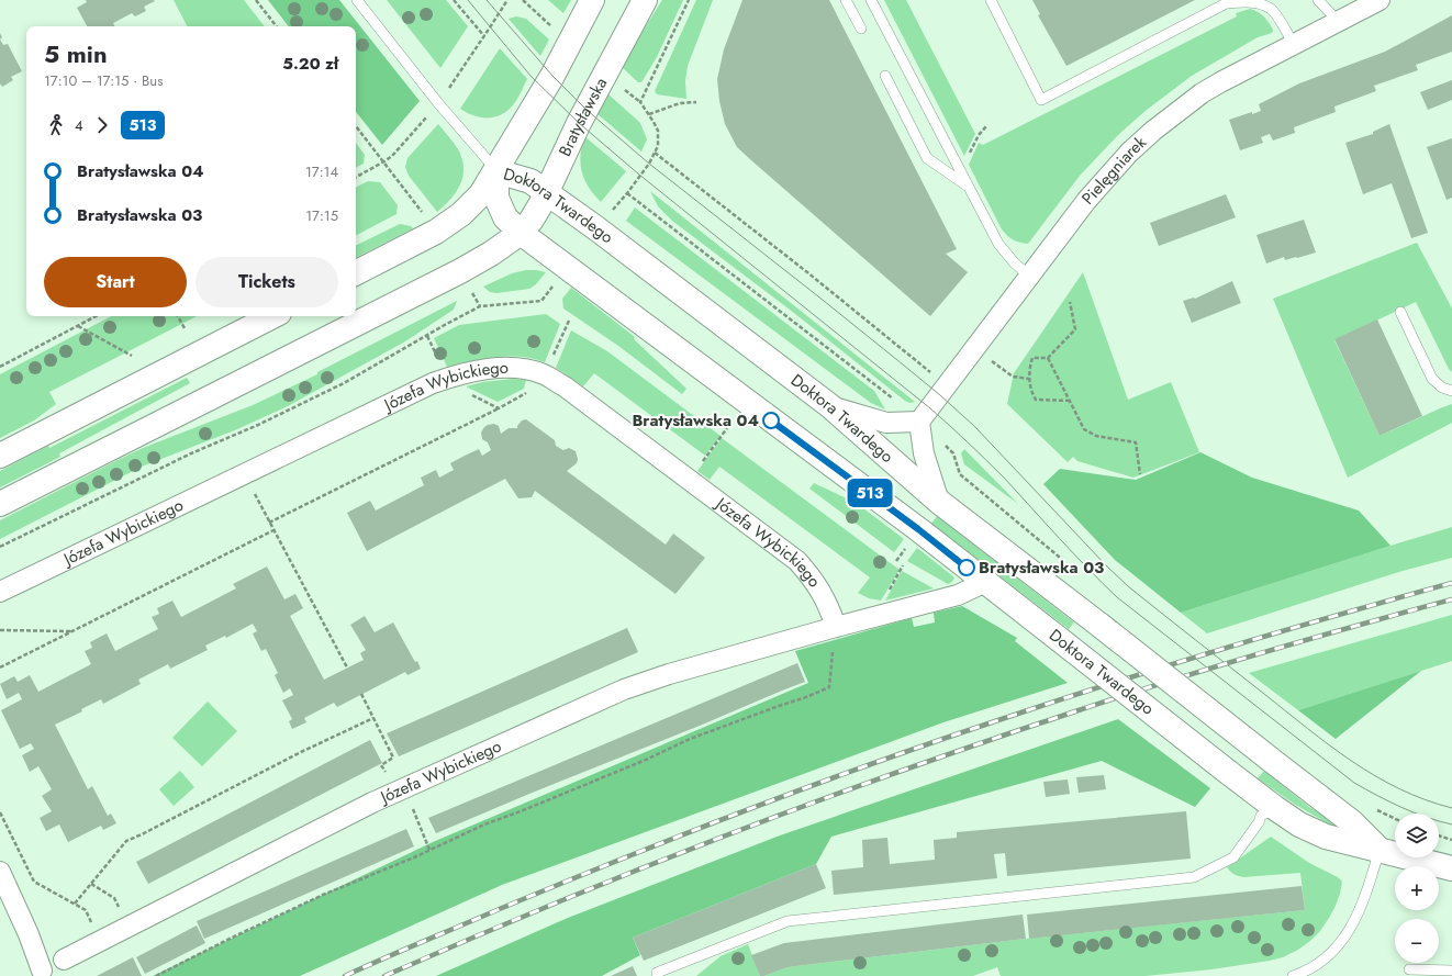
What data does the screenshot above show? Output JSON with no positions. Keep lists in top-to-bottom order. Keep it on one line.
{"streets":{"street":["Bratysławska","Pielęgniarek","Doktora Twardego","Józefa Wybickiego"]},"crossings":[["Bratysławska","Doktora Twardego"],["Doktora Twardego","Józefa Wybickiego"]],"places":["Bratysławska 04","Bratysławska 03"],"lines":["bus line 513"],"page":{"on_map":"513","heading":["5 min","17:10 – 17:15 · Bus","5.20 zł"],"legs":["4","513"],"list":[{"name":"Bratysławska 04","value":"17:14"},{"name":"Bratysławska 03","value":"17:15"}],"buttons":["Start","Tickets"],"map_buttons":["+","−"]}}
